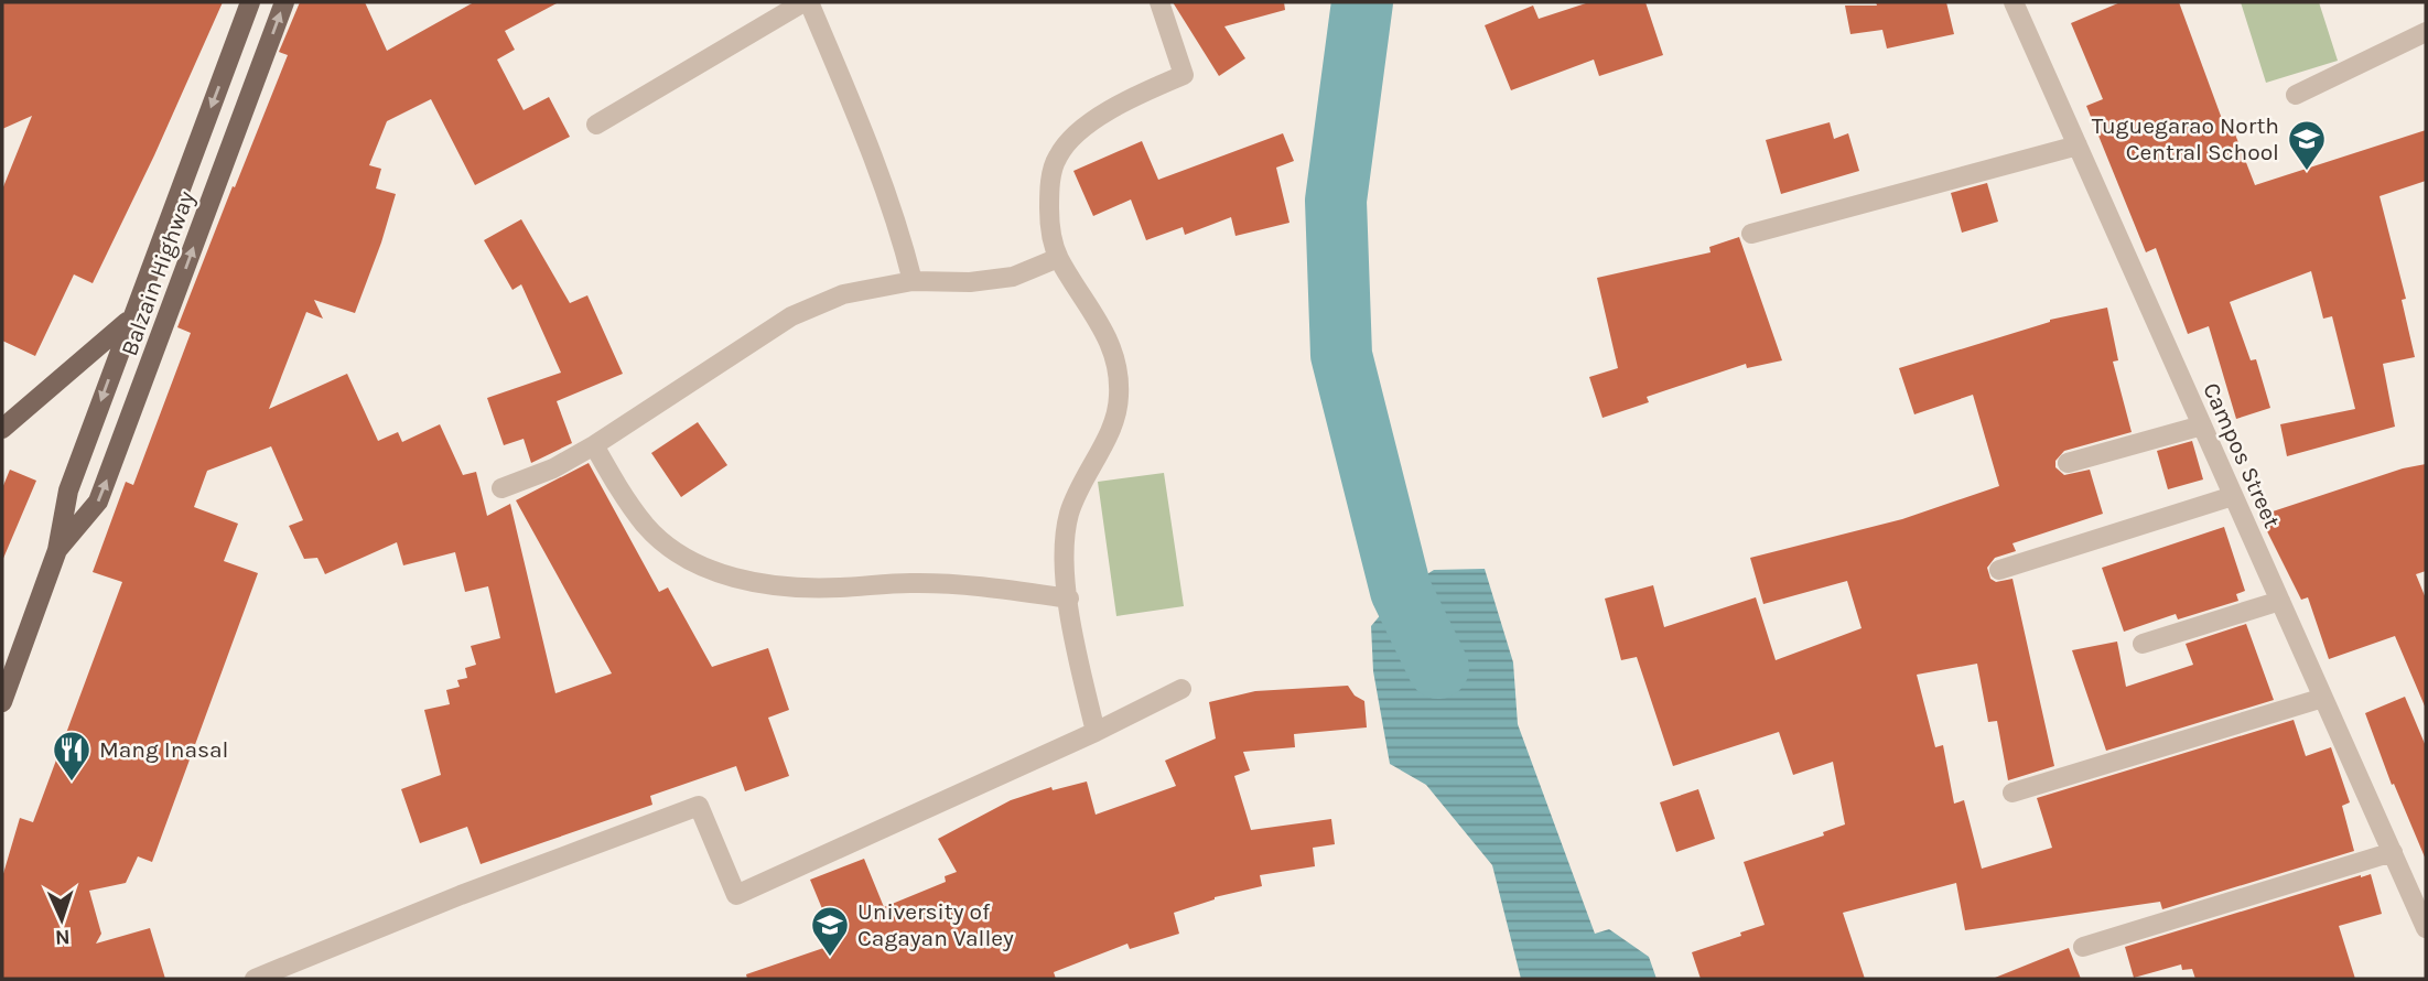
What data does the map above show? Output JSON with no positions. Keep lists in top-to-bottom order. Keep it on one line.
{"streets":{"main road":["Balzain Highway"],"street":["Campos Street"]},"places":{"school or university":["Tuguegarao North Central School","University of Cagayan Valley"],"restaurant":["Mang Inasal"]},"north":"bottom"}
